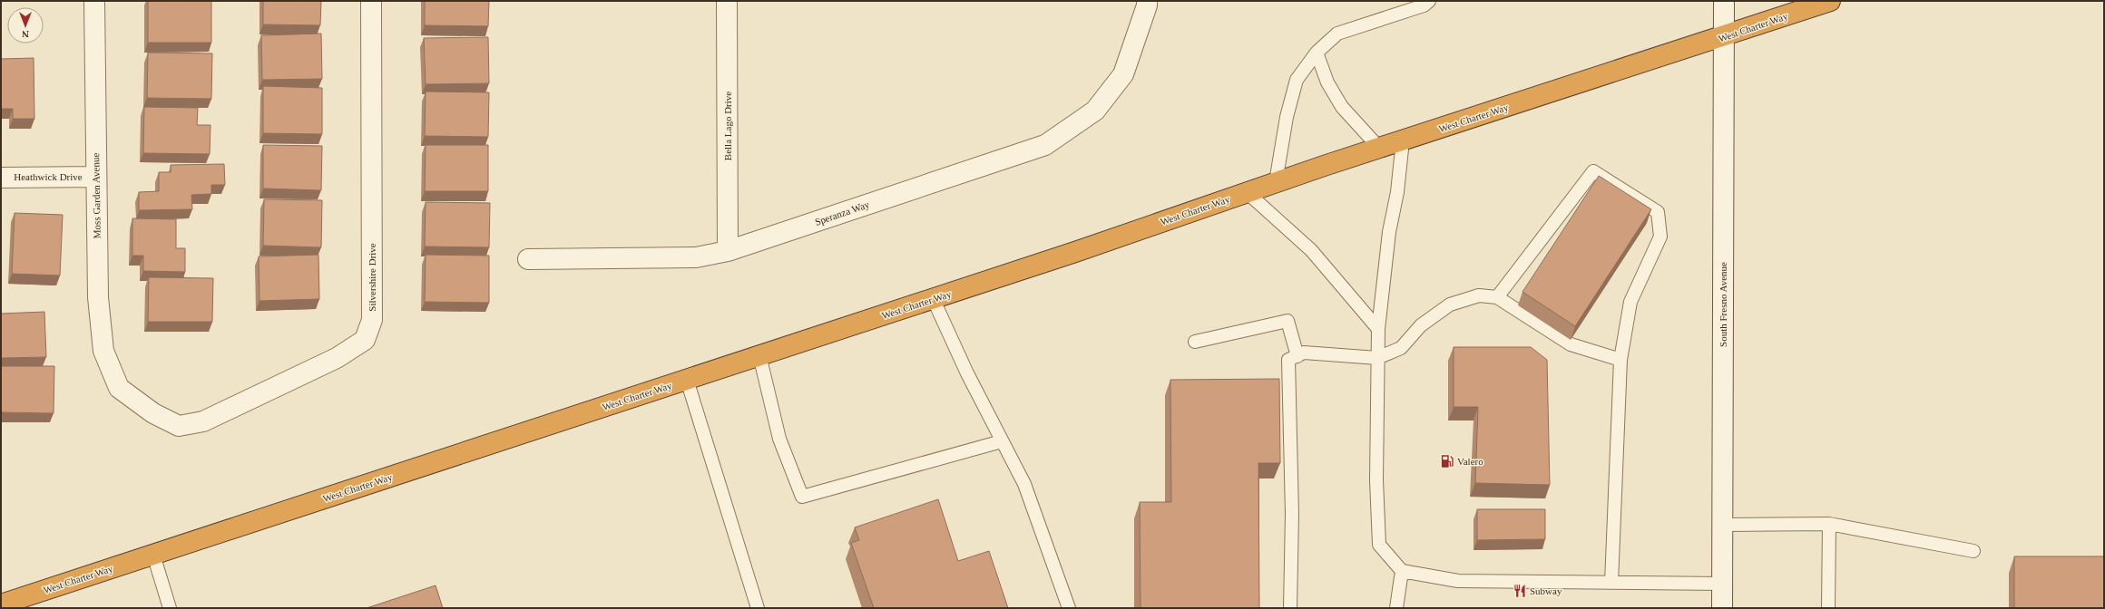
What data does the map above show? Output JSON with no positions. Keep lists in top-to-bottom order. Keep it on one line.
{"streets":{"highway":["West Charter Way"],"street":["Bella Lago Drive","Heathwick Drive","Moss Garden Avenue","Speranza Way","Silvershire Drive","South Fresno Avenue"]},"crossings":[["West Charter Way","South Fresno Avenue"],["Bella Lago Drive","Speranza Way"],["Heathwick Drive","Moss Garden Avenue"],["Moss Garden Avenue","Silvershire Drive"]],"places":{"fuel station":["Valero"],"restaurant":["Subway"]},"north":"bottom"}
